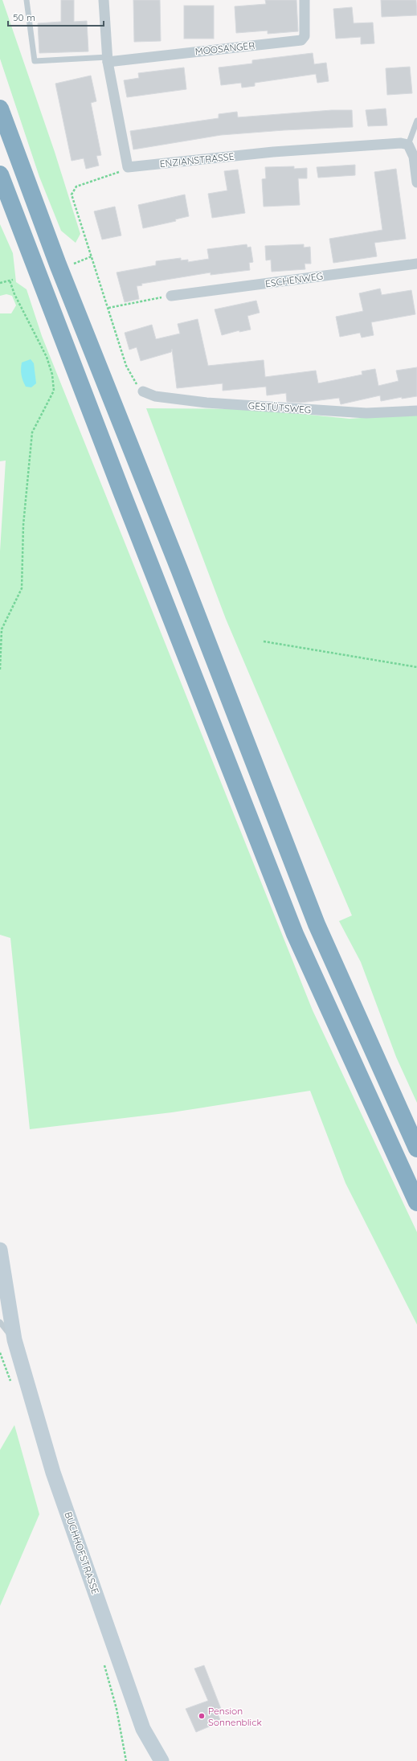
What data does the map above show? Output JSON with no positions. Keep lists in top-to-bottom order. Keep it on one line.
{"streets":{"main road":["BUCHHOFSTRASSE"],"street":["MOOSANGER","ENZIANSTRASSE","ESCHENWEG","GESTÜTSWEG"]},"places":["Pension Sonnenblick"],"scale_bar":"50 m"}
